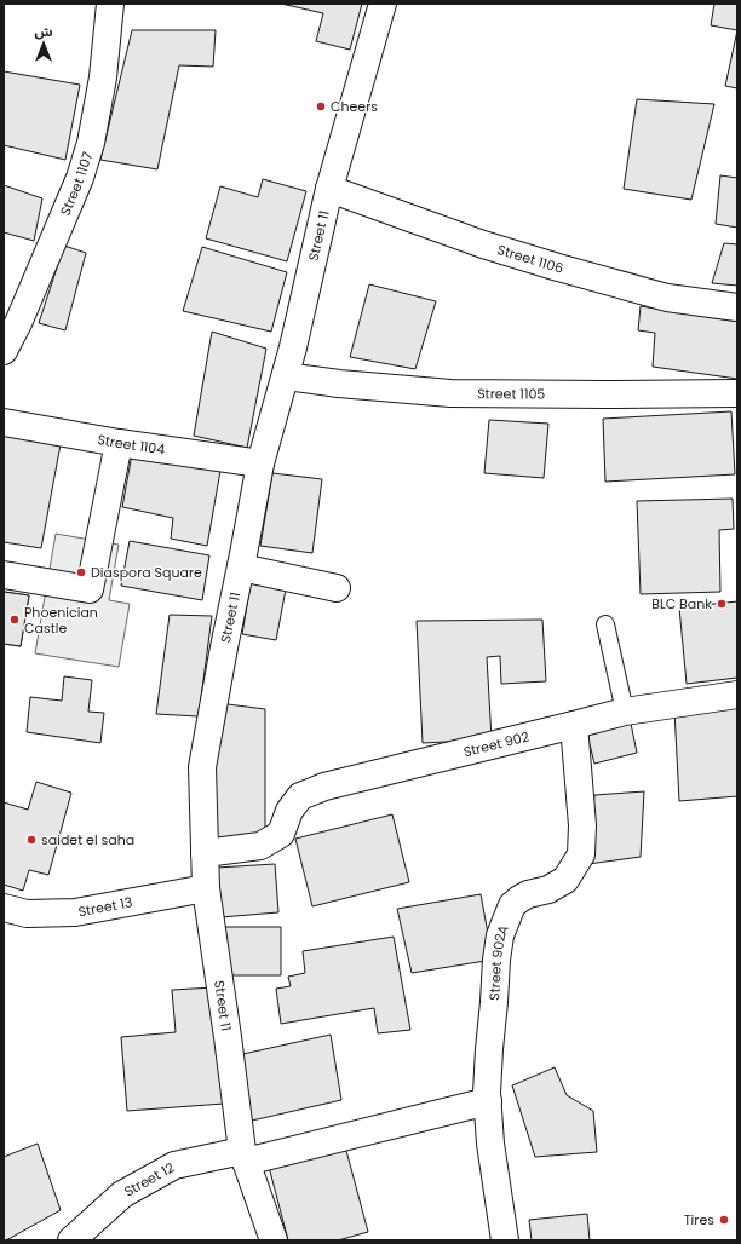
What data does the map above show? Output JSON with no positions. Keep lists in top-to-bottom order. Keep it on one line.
{"streets":{"street":["Street 1107","Street 11","Street 1106","Street 1105","Street 1104","Street 902","Street 13","Street 902A","Street 12"]},"crossings":[["Street 11","Street 1106"],["Street 11","Street 1105"],["Street 11","Street 1104"],["Street 11","Street 902"],["Street 11","Street 13"],["Street 11","Street 12"],["Street 902","Street 902A"],["Street 902A","Street 12"]],"places":["Cheers","Diaspora Square","BLC Bank","Phoenician Castle","saidet el saha","Tires"],"north":"top"}
